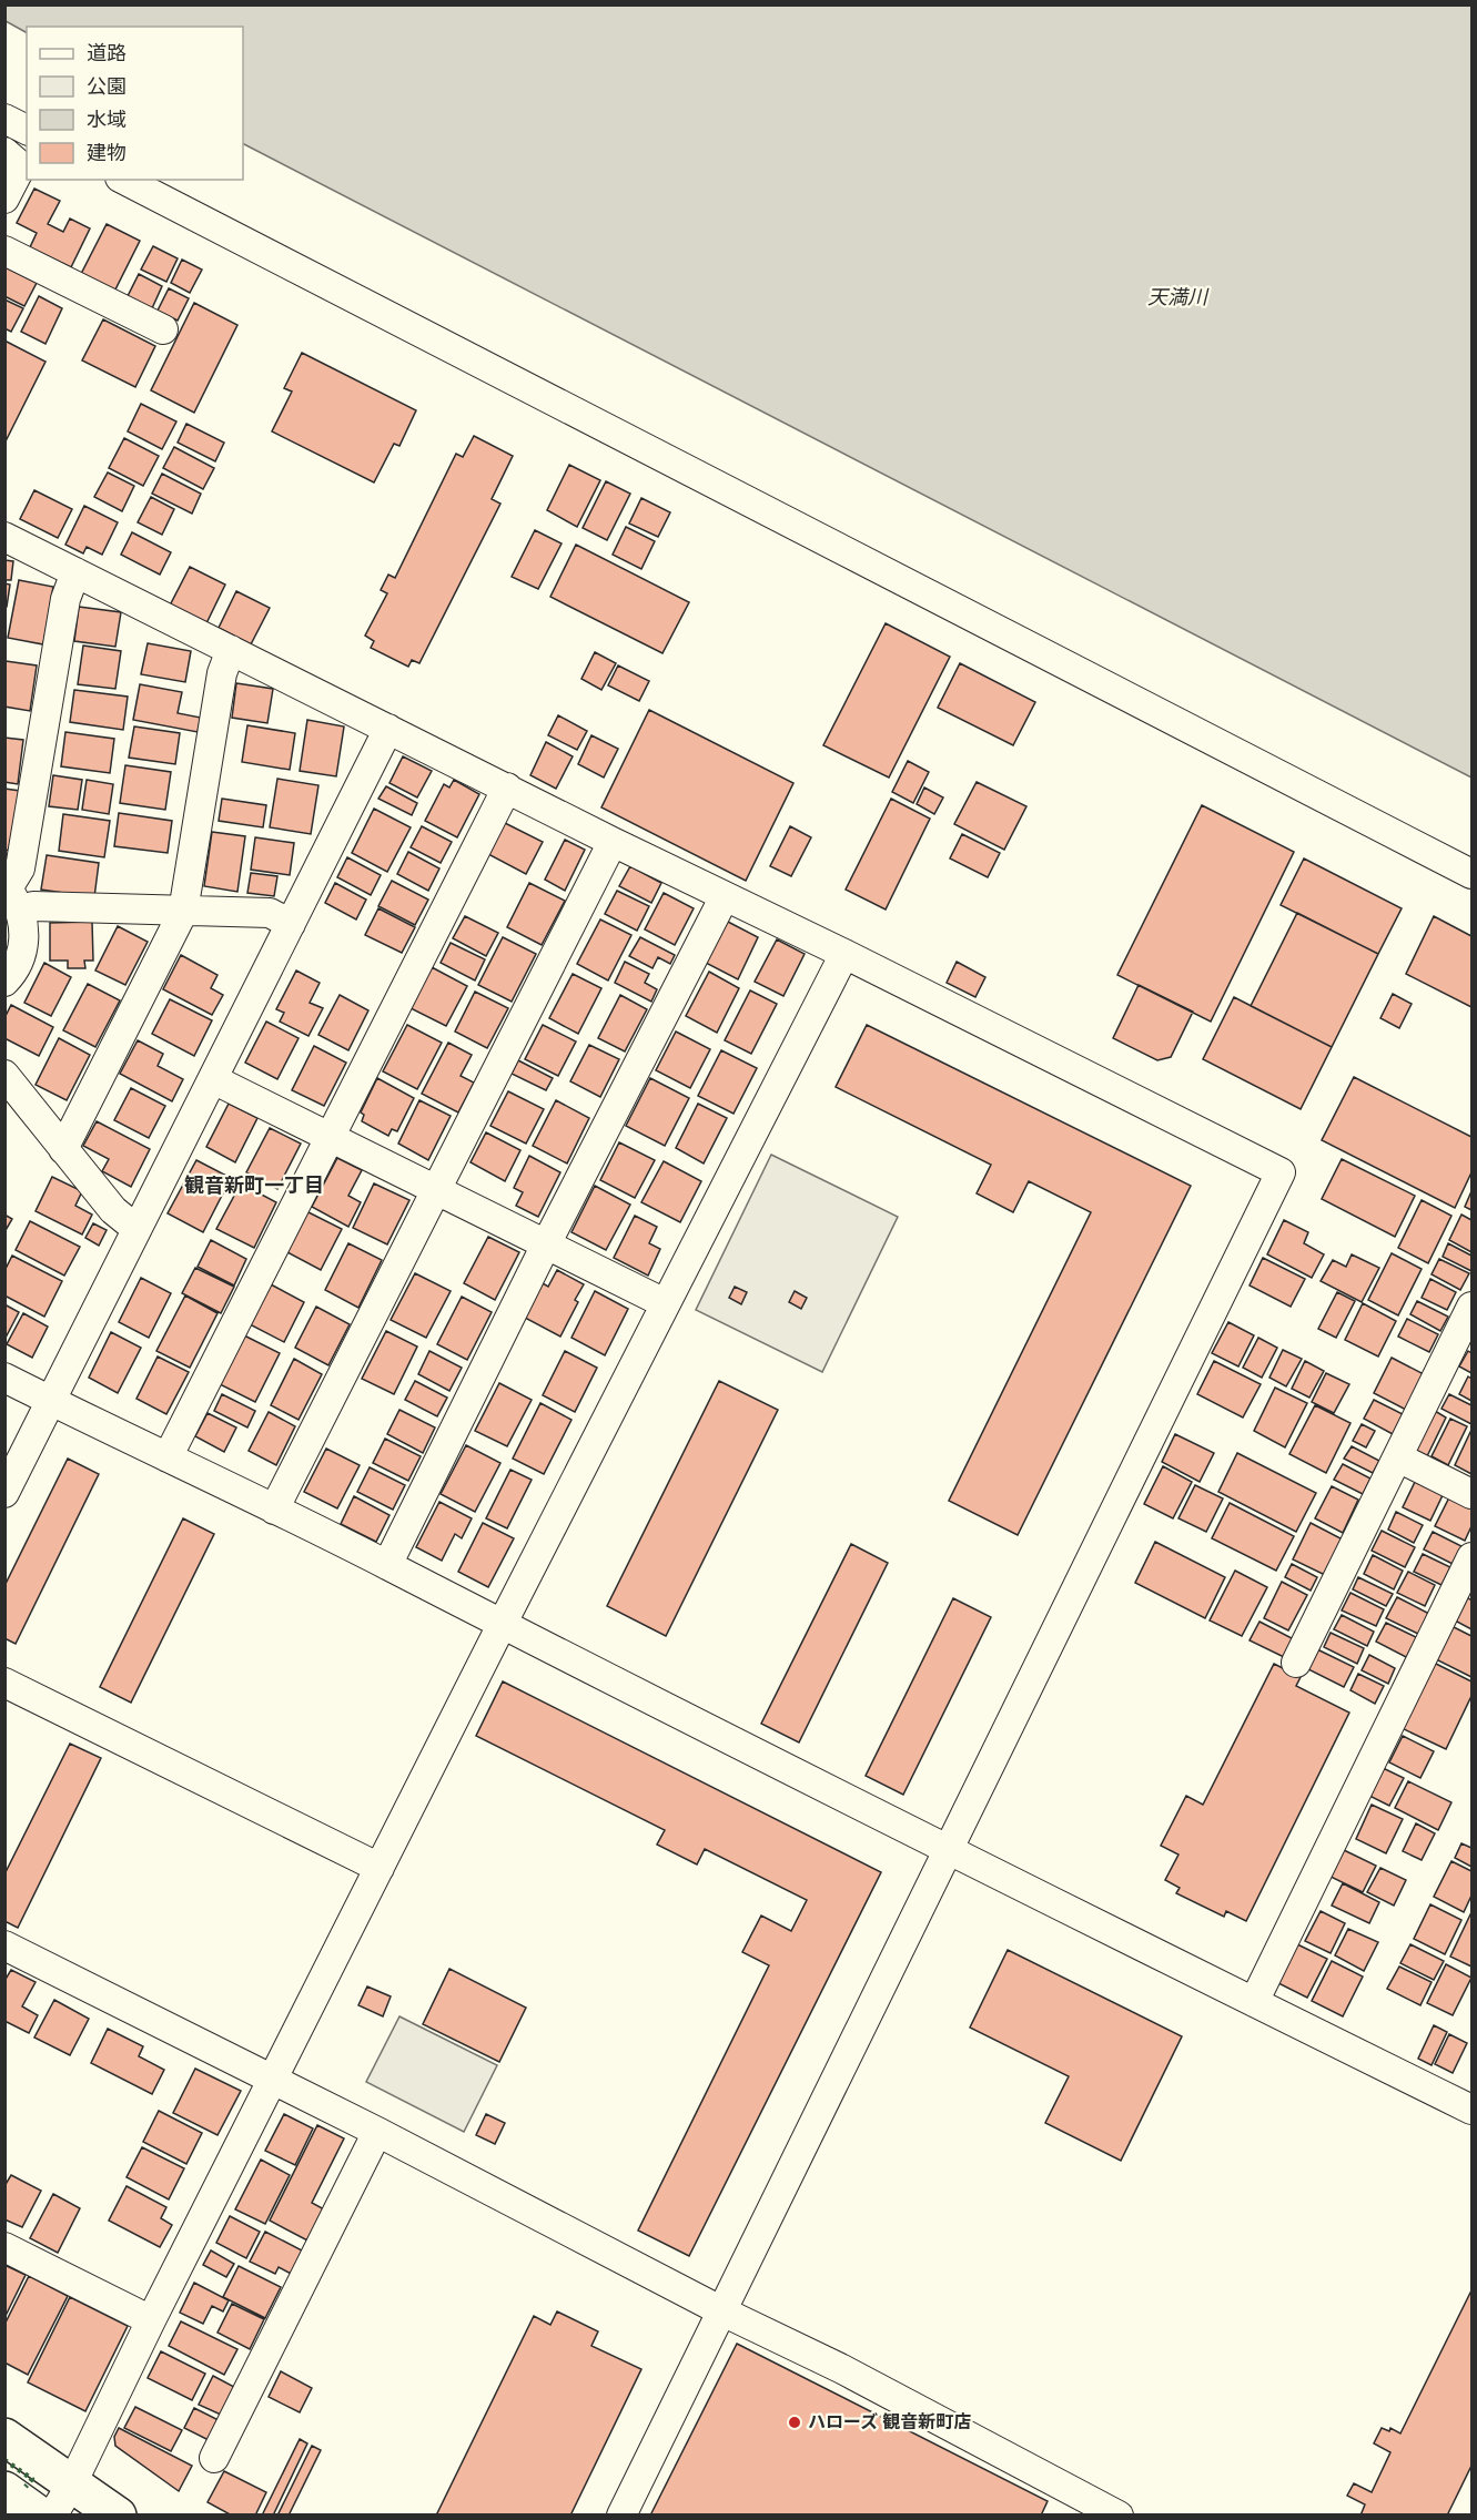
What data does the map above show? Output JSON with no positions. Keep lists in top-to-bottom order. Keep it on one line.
{"districts":["観音新町一丁目"],"water":["天満川"],"places":["ハローズ 観音新町店"],"legend":["道路","公園","水域","建物"]}
